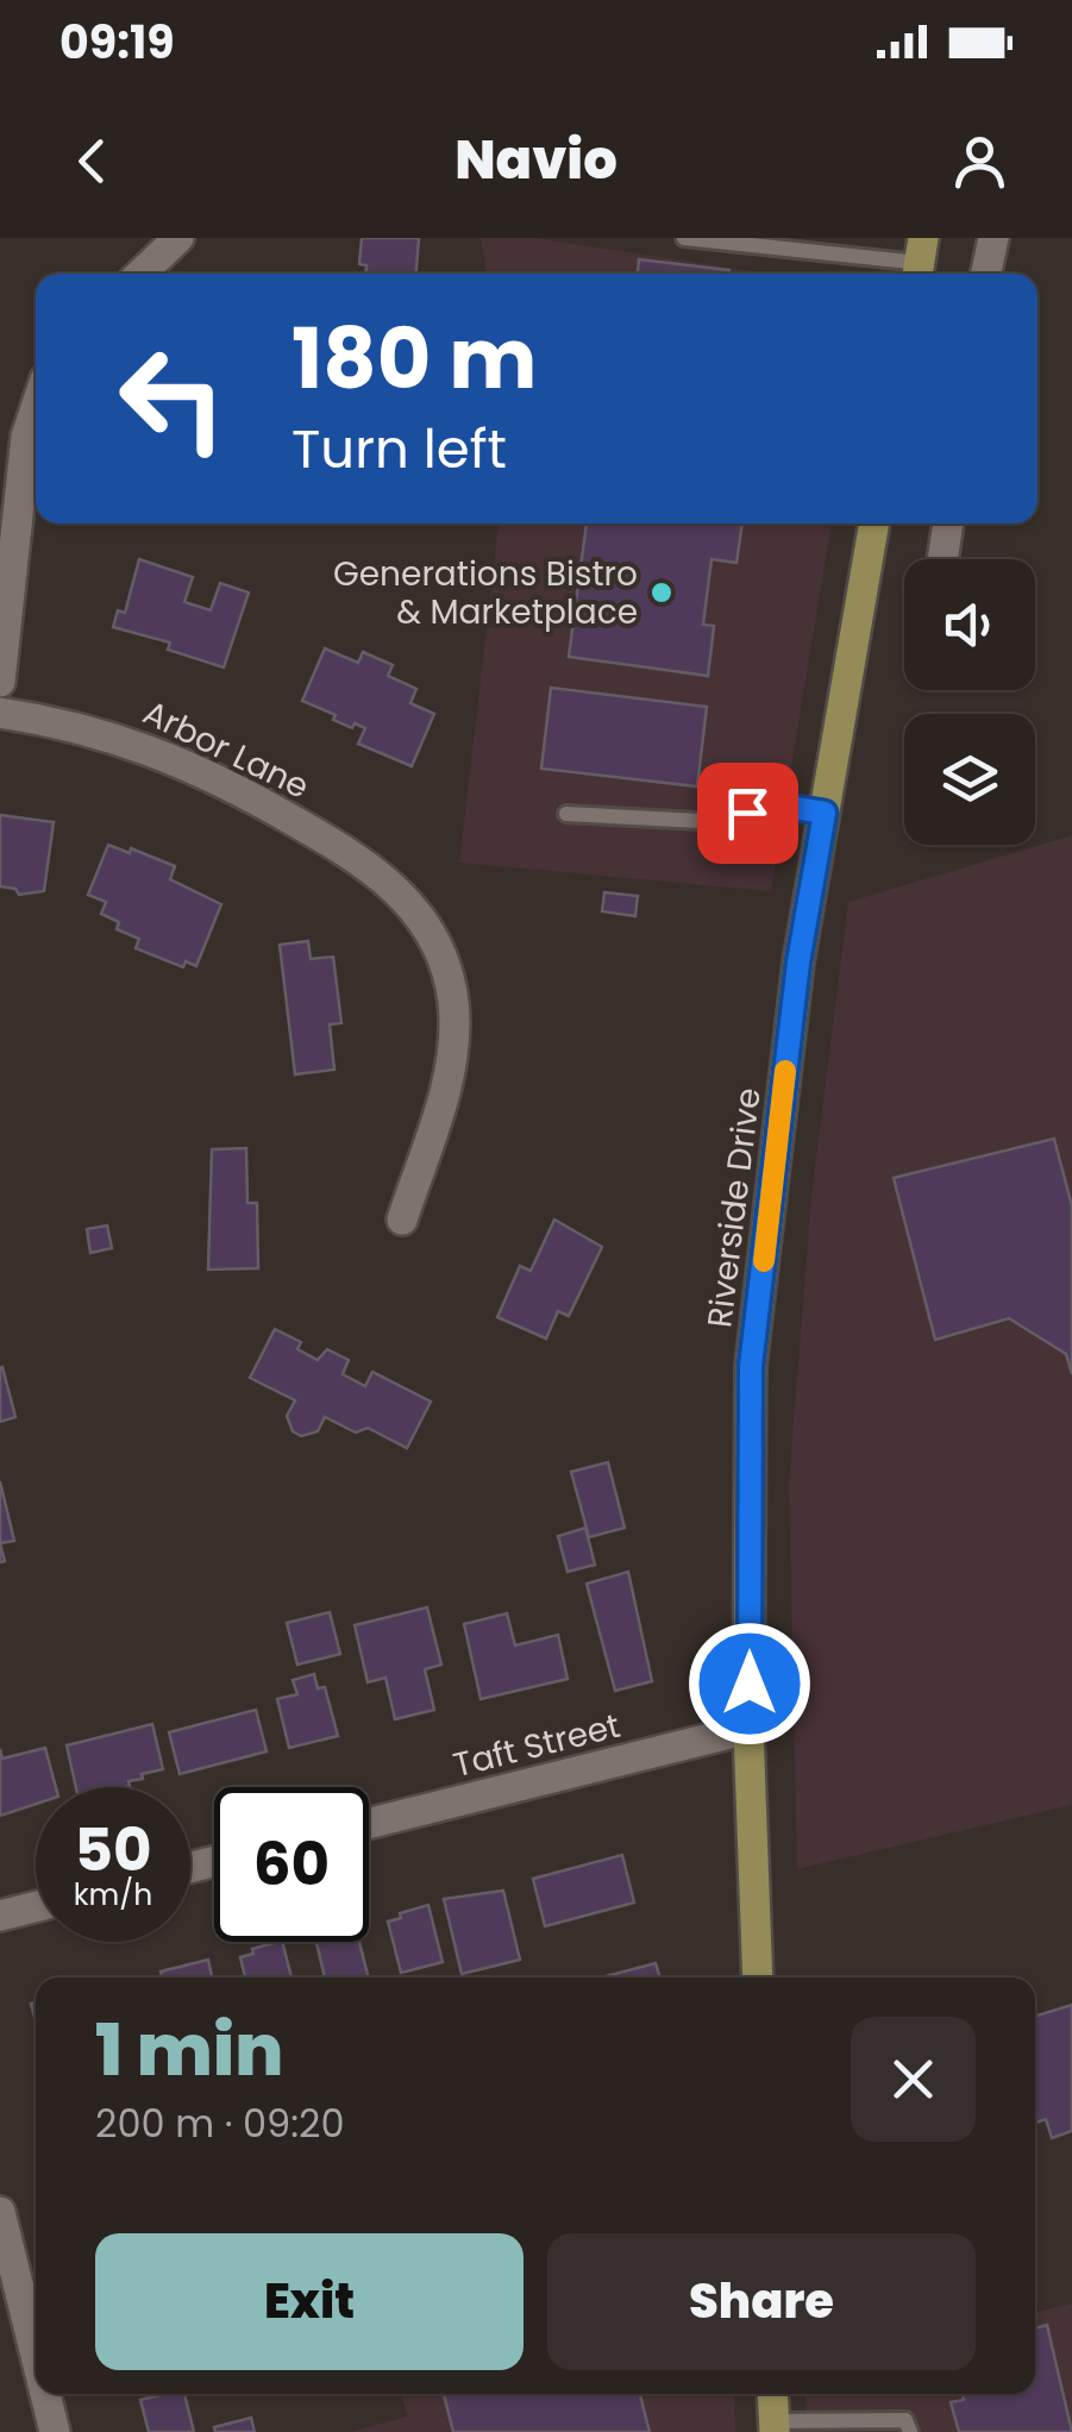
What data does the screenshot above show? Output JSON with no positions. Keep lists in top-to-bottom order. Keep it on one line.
{"streets":{"main road":["Riverside Drive"],"street":["Arbor Lane","Taft Street"]},"crossings":[["Riverside Drive","Taft Street"]],"places":["Generations Bistro & Marketplace"],"page":{"status":"09:19","header":"Navio","turn":["180 m","Turn left"],"speed":"50 km/h","limit":"60","heading":["1 min","200 m · 09:20"],"buttons":["Exit","Share"]}}
